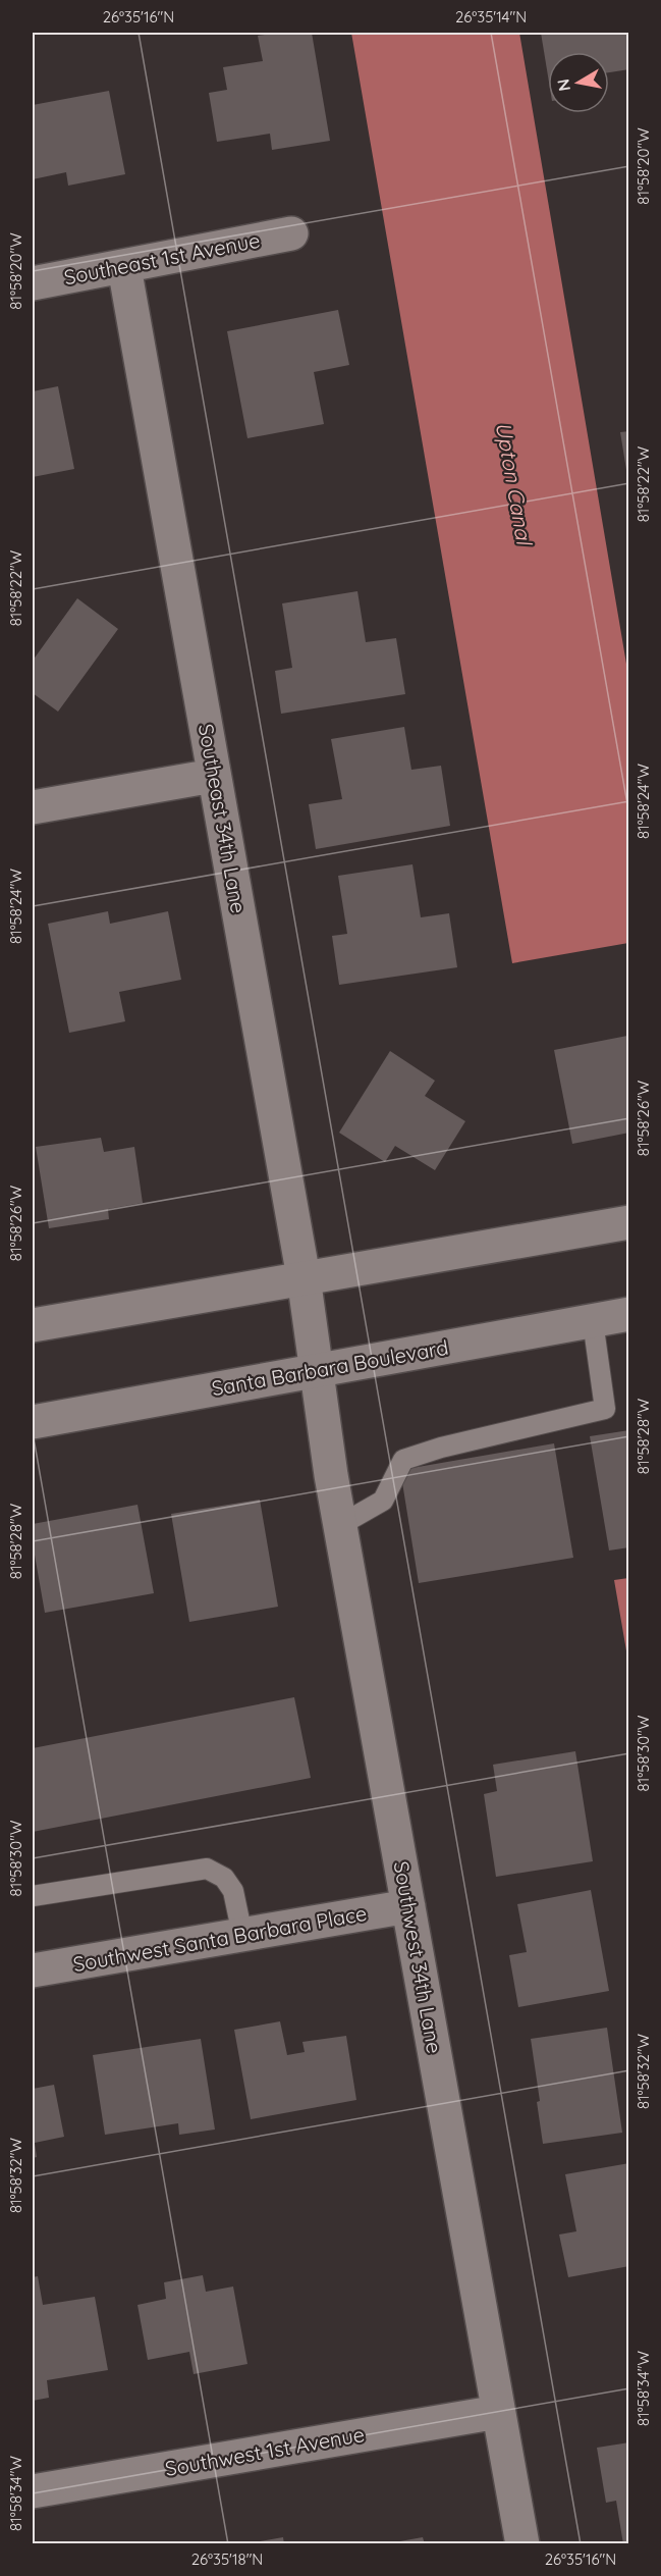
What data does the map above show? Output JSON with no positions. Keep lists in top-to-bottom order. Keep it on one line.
{"streets":{"street":["Southeast 1st Avenue","Southeast 34th Lane","Santa Barbara Boulevard","Southwest Santa Barbara Place","Southwest 34th Lane","Southwest 1st Avenue"]},"crossings":[["Southeast 1st Avenue","Southeast 34th Lane"],["Southeast 34th Lane","Santa Barbara Boulevard"],["Southeast 34th Lane","Southwest 34th Lane"],["Santa Barbara Boulevard","Southwest 34th Lane"],["Southwest Santa Barbara Place","Southwest 34th Lane"],["Southwest 34th Lane","Southwest 1st Avenue"]],"water":["Upton Canal"],"north":"left","coordinates":["26°35'16\"N","26°35'14\"N","81°58'20\"W","81°58'22\"W","81°58'24\"W","81°58'26\"W","81°58'28\"W","81°58'30\"W","81°58'32\"W","81°58'34\"W","26°35'18\"N"]}
